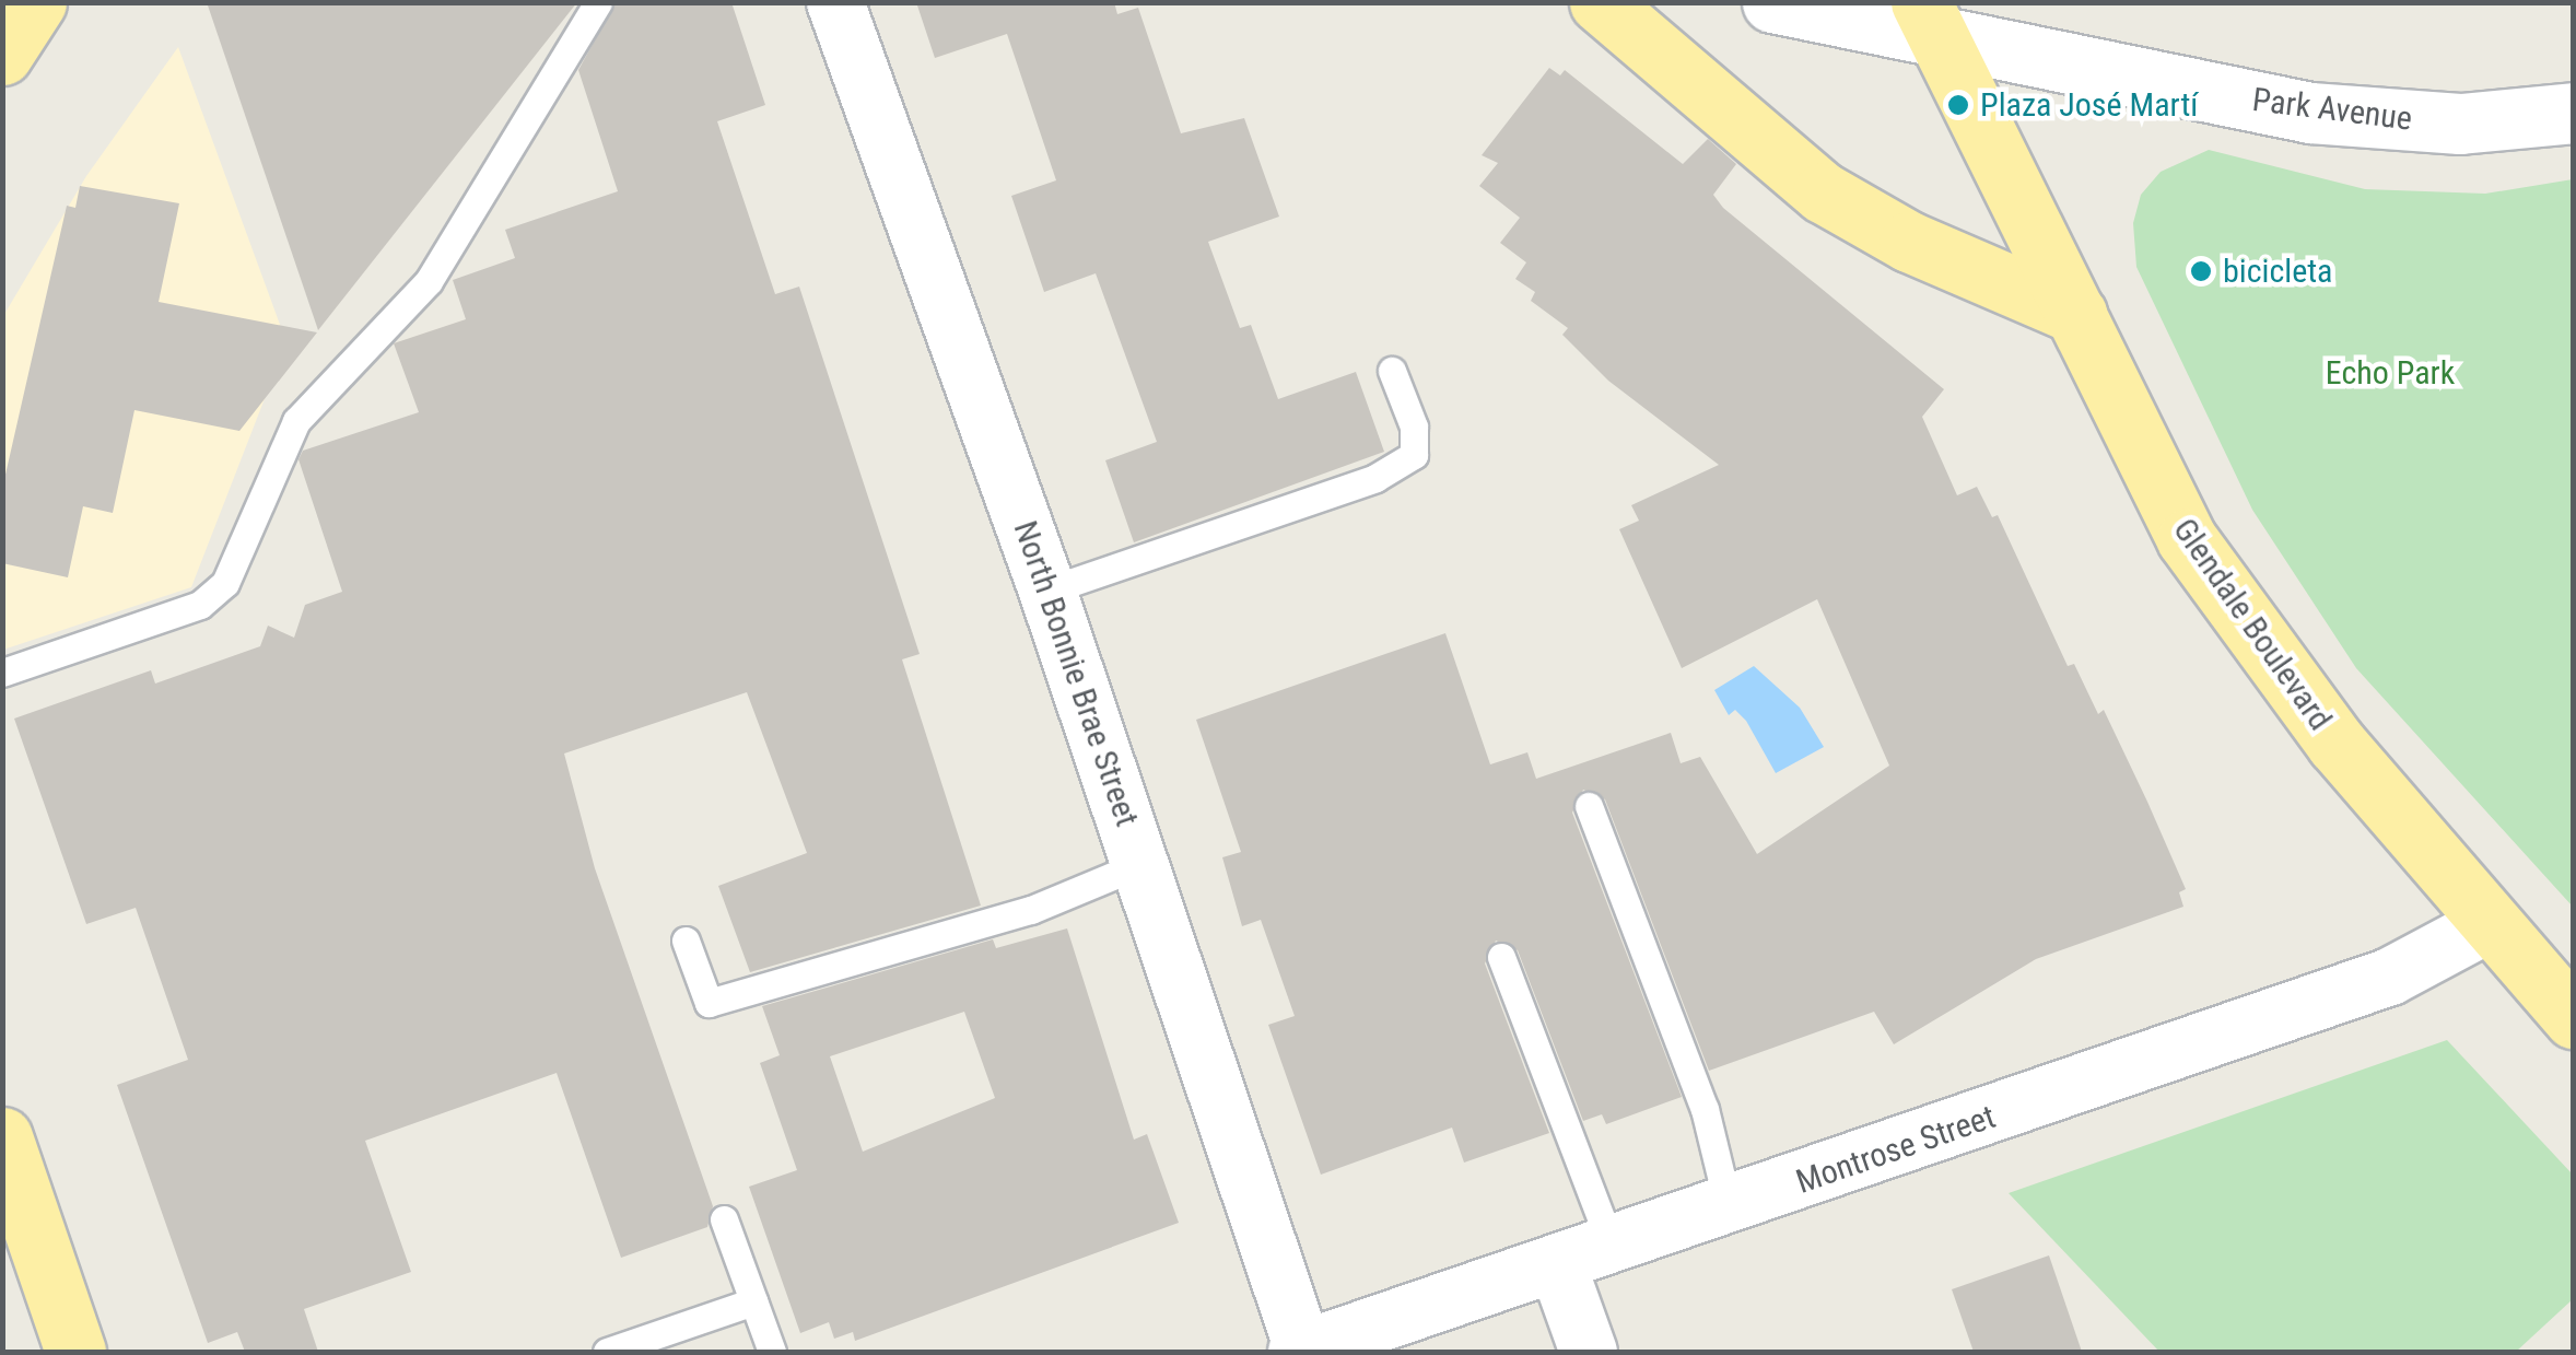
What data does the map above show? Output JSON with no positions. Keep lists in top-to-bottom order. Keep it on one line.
{"streets":{"main road":["Glendale Boulevard"],"street":["Park Avenue","North Bonnie Brae Street","Montrose Street"]},"crossings":[["Park Avenue","Glendale Boulevard"],["Glendale Boulevard","Montrose Street"],["North Bonnie Brae Street","Montrose Street"]],"parks":["Echo Park"],"places":["Plaza José Martí","bicicleta"]}
